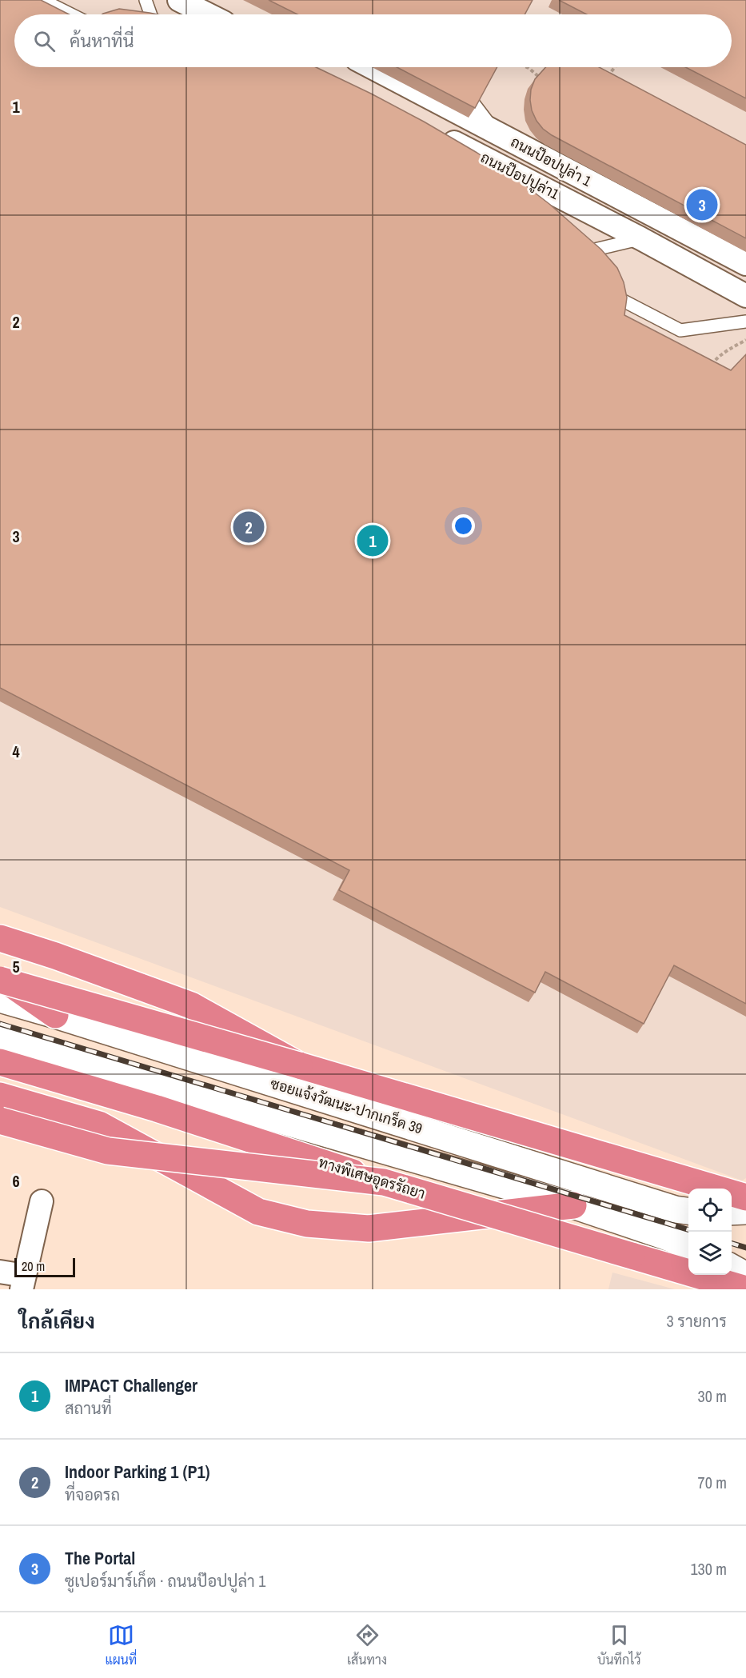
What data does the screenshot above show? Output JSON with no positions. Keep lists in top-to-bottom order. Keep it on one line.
{"streets":{"highway":["ทางพิเศษอุดรรัถยา"],"main road":["ซอยแจ้งวัฒนะ-ปากเกร็ด 39"],"street":["ถนนป๊อปปูล่า 1","ถนนป๊อปปูล่า1"]},"scale_bar":"20 m","page":{"search":"ค้นหาที่นี่","pins":["3","2","1"],"scale":"20 m","heading":["ใกล้เคียง","3 รายการ"],"list":[{"mark":"1","name":"IMPACT Challenger","note":"สถานที่","value":"30 m"},{"mark":"2","name":"Indoor Parking 1 (P1)","note":"ที่จอดรถ","value":"70 m"},{"mark":"3","name":"The Portal","note":"ซูเปอร์มาร์เก็ต · ถนนป๊อปปูล่า 1","value":"130 m"}],"nav":["แผนที่","เส้นทาง","บันทึกไว้"]},"grid":{"rows":["1","2","3","4","5","6"]}}
